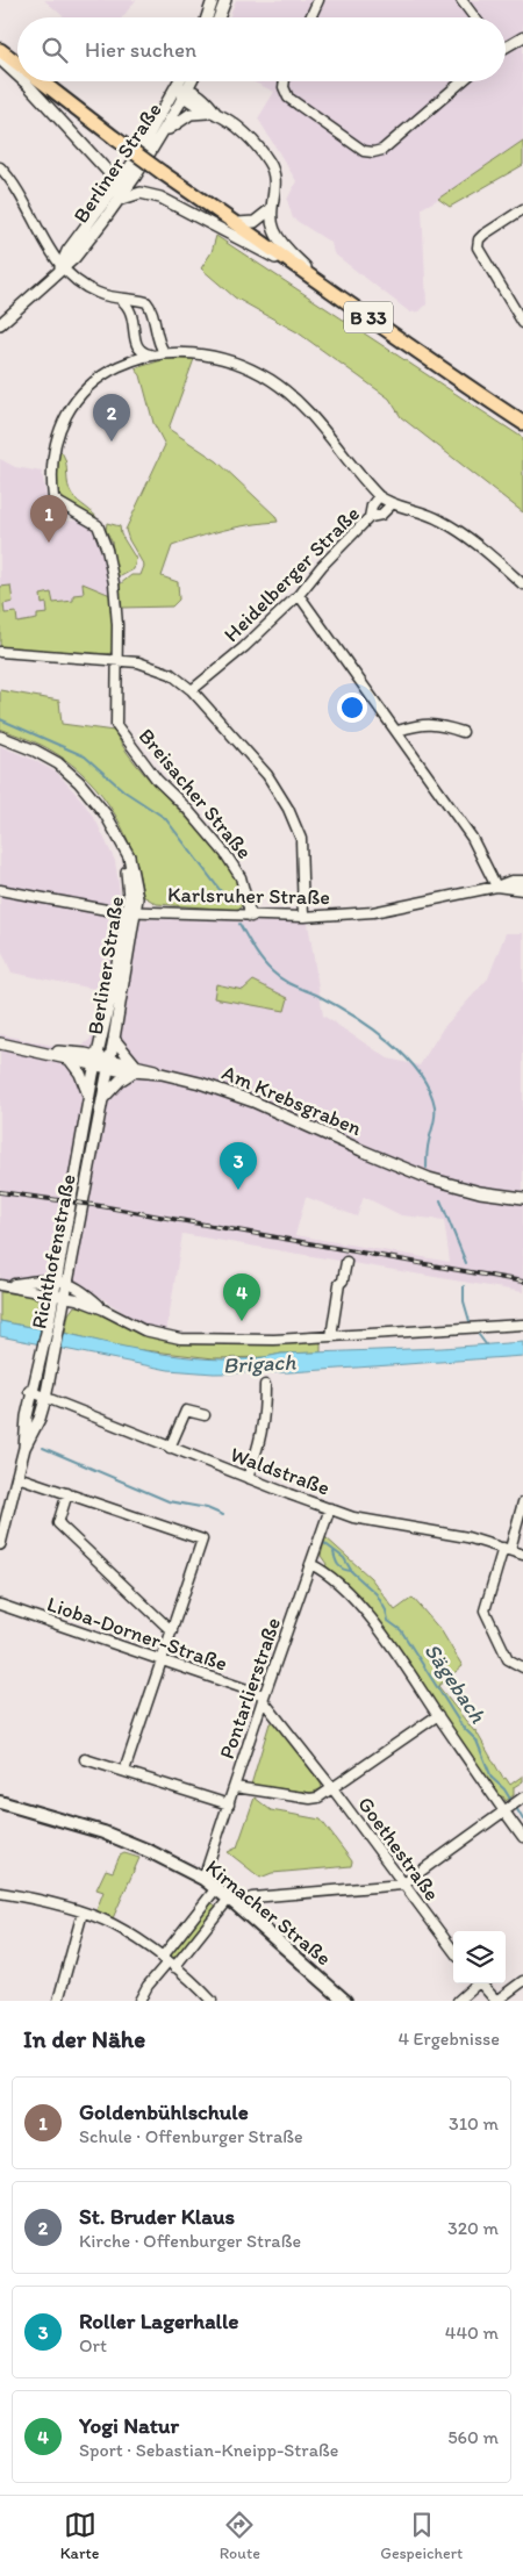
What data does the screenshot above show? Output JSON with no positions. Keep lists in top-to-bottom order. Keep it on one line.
{"streets":{"main road":["B 33","Kirnacher Straße"],"street":["Berliner Straße","Heidelberger Straße","Breisacher Straße","Karlsruher Straße","Am Krebsgraben","Richthofenstraße","Waldstraße","Lioba-Dorner-Straße","Pontarlierstraße","Goethestraße"]},"crossings":[["Berliner Straße","Karlsruher Straße"],["Berliner Straße","Am Krebsgraben"],["Berliner Straße","Richthofenstraße"],["Breisacher Straße","Karlsruher Straße"],["Am Krebsgraben","Richthofenstraße"],["Richthofenstraße","Waldstraße"],["Waldstraße","Pontarlierstraße"],["Lioba-Dorner-Straße","Pontarlierstraße"],["Lioba-Dorner-Straße","Goethestraße"],["Pontarlierstraße","Goethestraße"],["Pontarlierstraße","Kirnacher Straße"]],"water":["Brigach","Sägebach"],"page":{"search":"Hier suchen","pins":["2","1","3","4"],"heading":["In der Nähe","4 Ergebnisse"],"list":[{"mark":"1","name":"Goldenbühlschule","note":"Schule · Offenburger Straße","value":"310 m"},{"mark":"2","name":"St. Bruder Klaus","note":"Kirche · Offenburger Straße","value":"320 m"},{"mark":"3","name":"Roller Lagerhalle","note":"Ort","value":"440 m"},{"mark":"4","name":"Yogi Natur","note":"Sport · Sebastian-Kneipp-Straße","value":"560 m"}],"nav":["Karte","Route","Gespeichert"]}}
